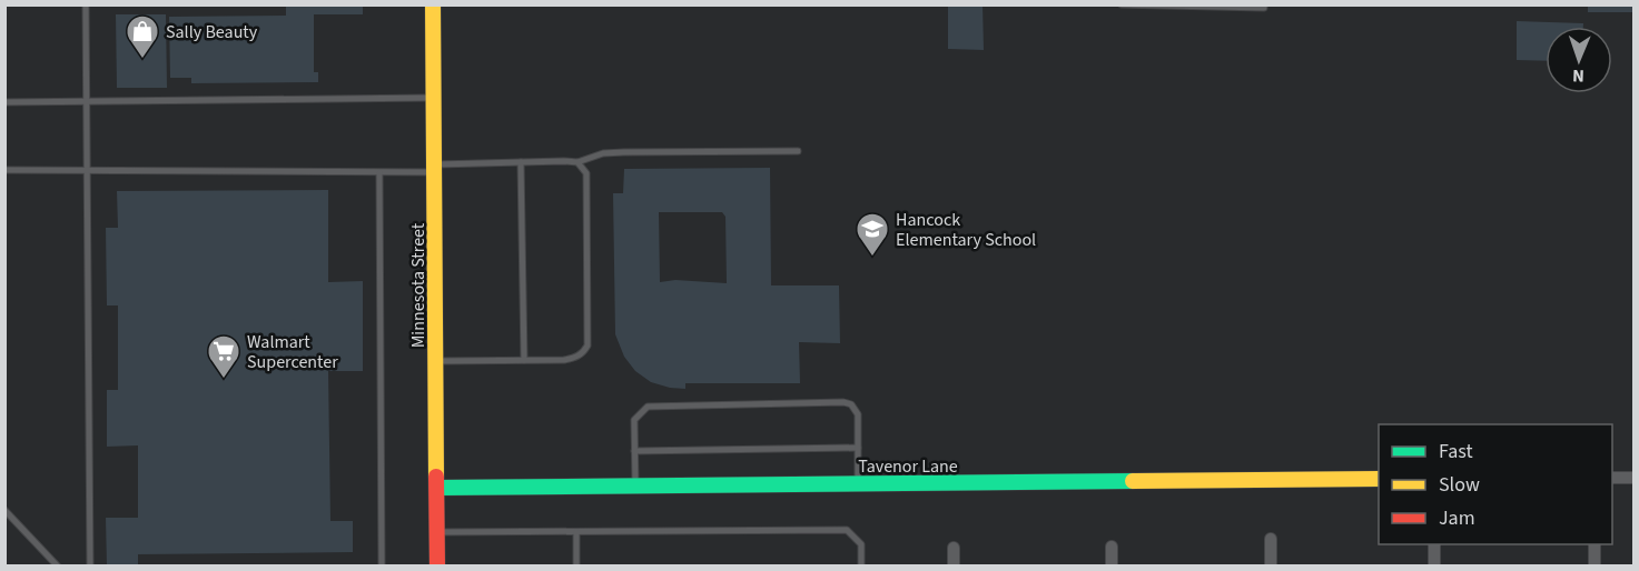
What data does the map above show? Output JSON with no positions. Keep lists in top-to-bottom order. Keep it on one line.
{"streets":{"street":["Minnesota Street","Tavenor Lane"]},"crossings":[["Minnesota Street","Tavenor Lane"]],"places":{"shop":["Sally Beauty"],"school or university":["Hancock Elementary School"],"supermarket":["Walmart Supercenter"]},"legend":["Fast","Slow","Jam"],"north":"bottom"}
